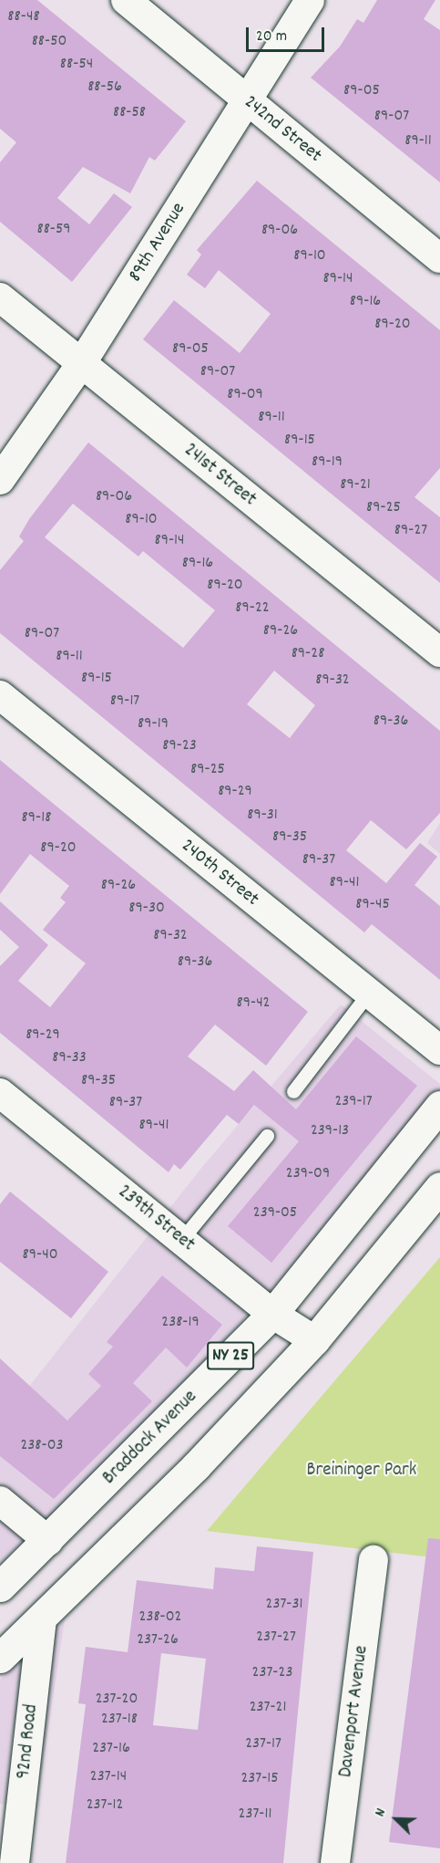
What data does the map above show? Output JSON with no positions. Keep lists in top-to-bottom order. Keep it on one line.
{"streets":{"main road":["NY 25","Braddock Avenue"],"street":["242nd Street","89th Avenue","241st Street","240th Street","239th Street","Davenport Avenue","92nd Road"]},"crossings":[["242nd Street","89th Avenue"],["89th Avenue","241st Street"],["239th Street","NY 25"],["239th Street","Braddock Avenue"],["NY 25","92nd Road"]],"parks":["Breininger Park"],"house_numbers":["88-48","88-50","88-54","88-56","89-05","88-58","89-07","89-11","88-59","89-06","89-10","89-14","89-16","89-20","89-05","89-07","89-09","89-11","89-15","89-19","89-21","89-06","89-25","89-10","89-27","89-14","89-16","89-20","89-22","89-26","89-07","89-28","89-11","89-15","89-32","89-17","89-36","89-19","89-23","89-25","89-29","89-31","89-18","89-35","89-20","89-37","89-41","89-26","89-45","89-30","89-32","89-36","89-42","89-29","89-33","89-35","239-17","89-37","89-41","239-13","239-09","239-05","89-40","238-19","238-03","237-31","238-02","237-27","237-26","237-23","237-20","237-21","237-18","237-17","237-16","237-14","237-15","237-12","237-11"],"scale_bar":"20 m","north":"top left"}
